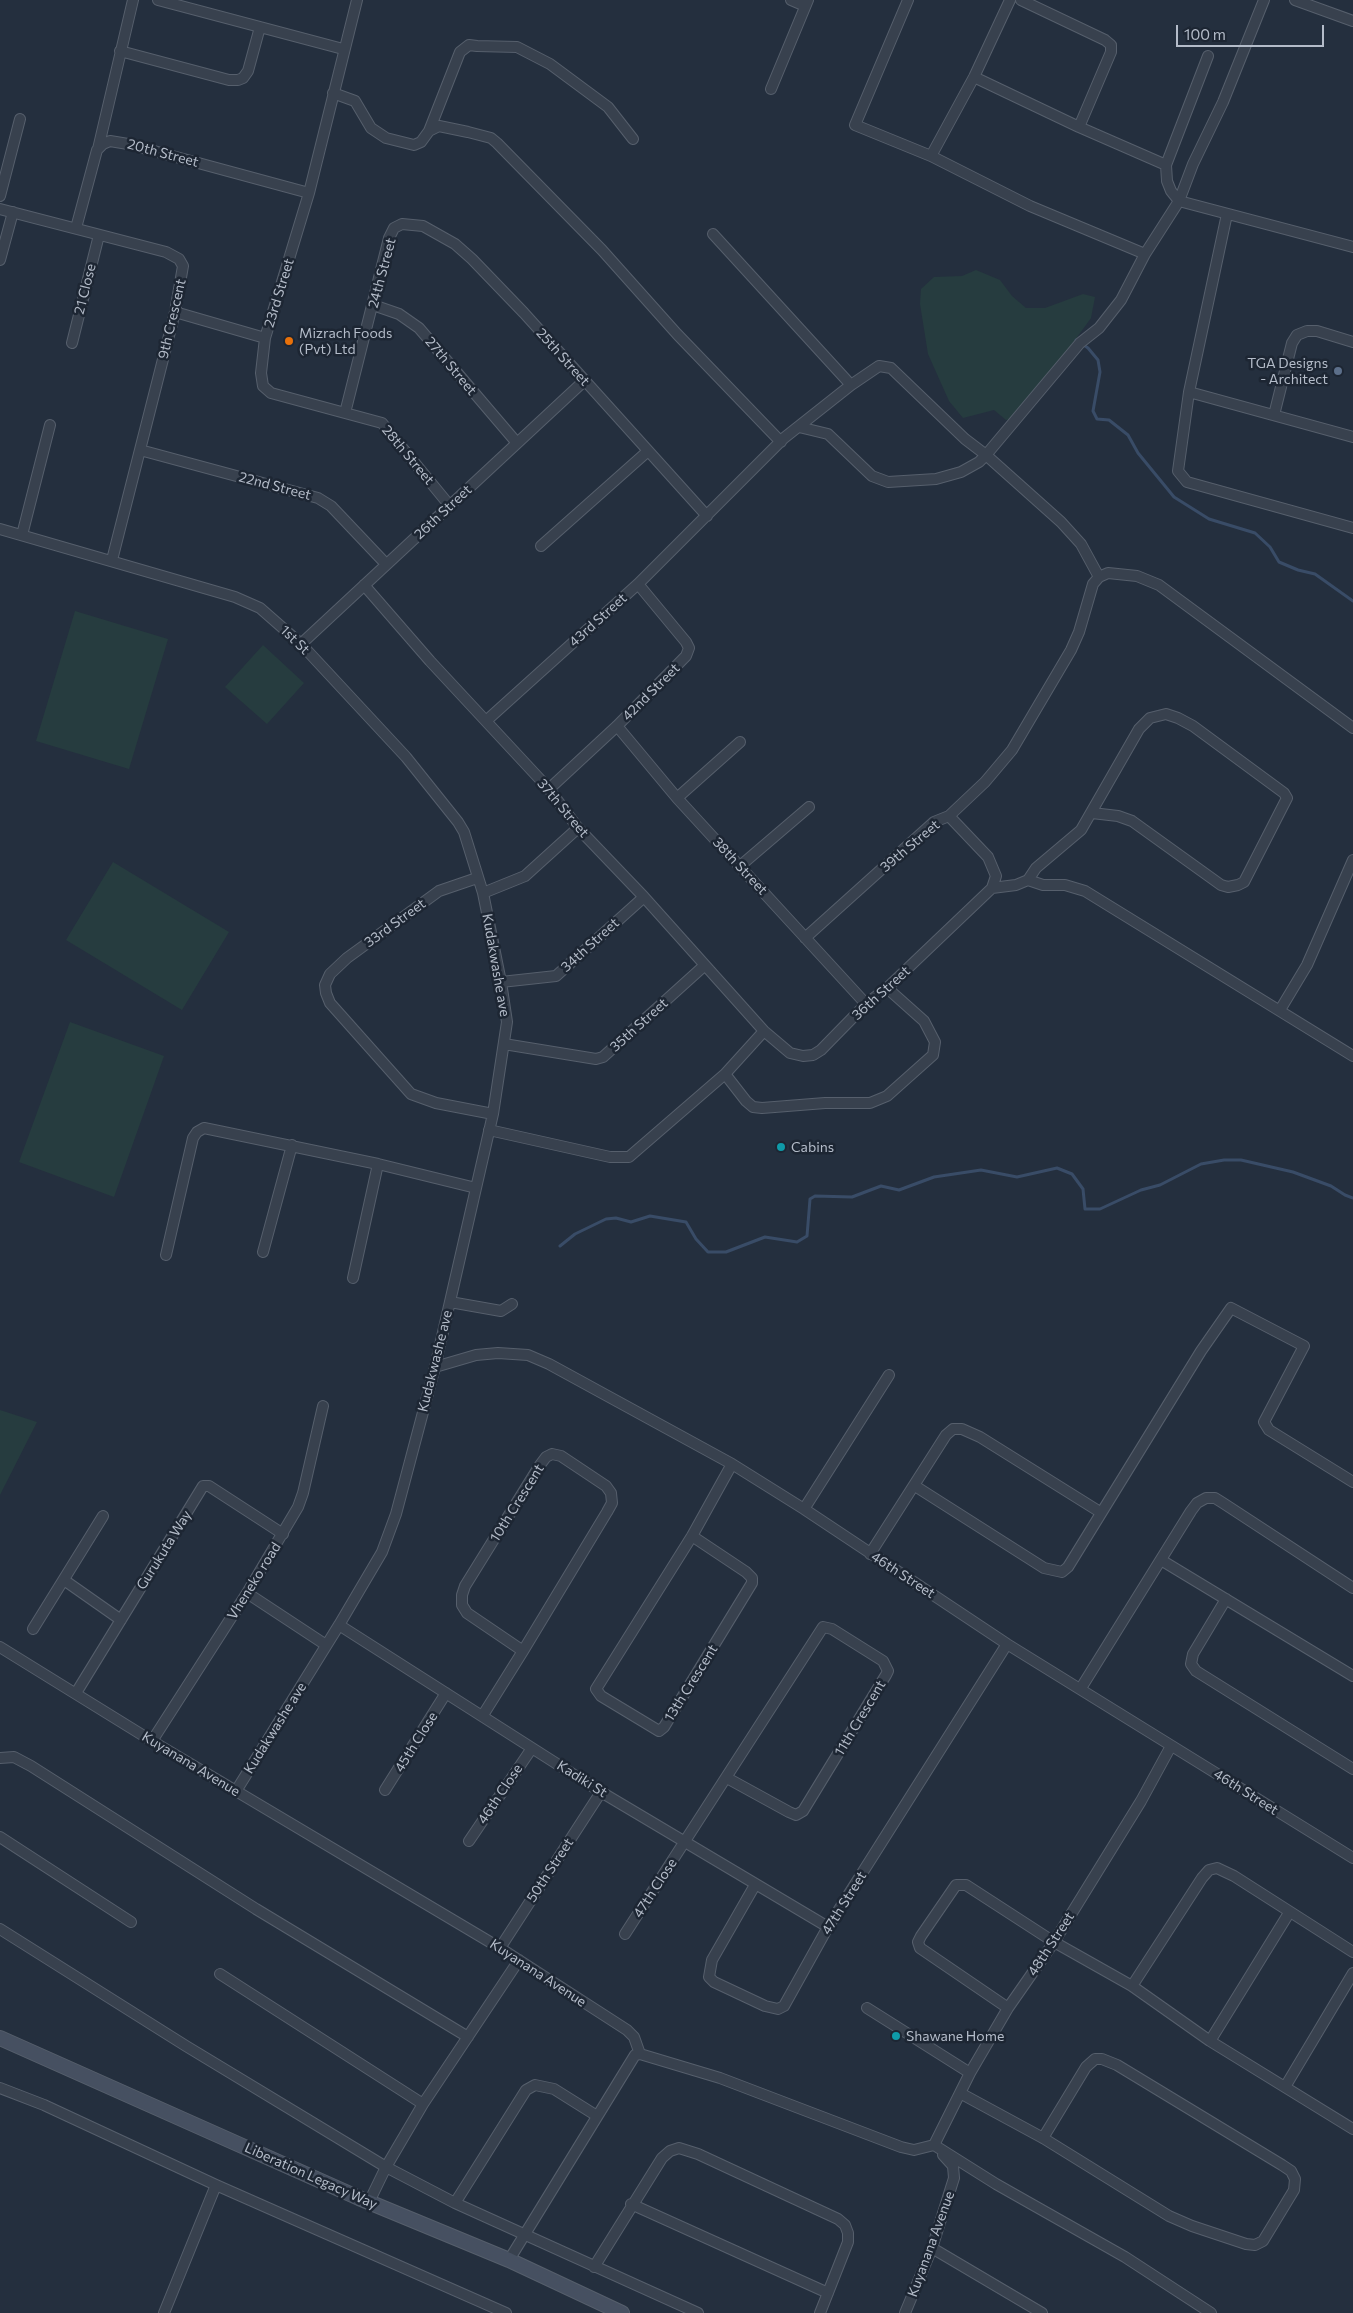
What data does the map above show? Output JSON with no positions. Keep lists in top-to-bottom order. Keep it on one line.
{"streets":{"main road":["Liberation Legacy Way"],"street":["20th Street","24th Street","21 Close","23rd Street","9th Crescent","25th Street","27th Street","28th Street","22nd Street","26th Street","43rd Street","1st St","42nd Street","37th Street","39th Street","38th Street","33rd Street","34th Street","Kudakwashe ave","36th Street","35th Street","10th Crescent","Gurukuta Way","46th Street","Vheneko road","13th Crescent","11th Crescent","45th Close","Kuyanana Avenue","Kadiki St","46th Close","50th Street","47th Close","47th Street","48th Street"]},"crossings":[["20th Street","23rd Street"],["24th Street","25th Street"],["24th Street","27th Street"],["24th Street","28th Street"],["21 Close","9th Crescent"],["23rd Street","28th Street"],["9th Crescent","22nd Street"],["9th Crescent","1st St"],["25th Street","26th Street"],["25th Street","43rd Street"],["27th Street","26th Street"],["28th Street","26th Street"],["22nd Street","26th Street"],["26th Street","1st St"],["26th Street","37th Street"],["43rd Street","42nd Street"],["43rd Street","37th Street"],["1st St","33rd Street"],["1st St","Kudakwashe ave"],["42nd Street","37th Street"],["42nd Street","38th Street"],["37th Street","34th Street"],["37th Street","36th Street"],["37th Street","35th Street"],["39th Street","38th Street"],["39th Street","36th Street"],["38th Street","36th Street"],["33rd Street","Kudakwashe ave"],["34th Street","Kudakwashe ave"],["Kudakwashe ave","35th Street"],["Kudakwashe ave","46th Street"],["Kudakwashe ave","Kuyanana Avenue"],["Kudakwashe ave","Kadiki St"],["10th Crescent","Kadiki St"],["Gurukuta Way","Vheneko road"],["Gurukuta Way","Kuyanana Avenue"],["46th Street","13th Crescent"],["46th Street","47th Street"],["46th Street","48th Street"],["Vheneko road","Kuyanana Avenue"],["11th Crescent","Kadiki St"],["11th Crescent","47th Close"],["45th Close","Kadiki St"],["Kuyanana Avenue","50th Street"],["Kuyanana Avenue","48th Street"],["Kadiki St","46th Close"],["Kadiki St","50th Street"],["Kadiki St","47th Close"],["Kadiki St","47th Street"]],"places":["Mizrach Foods (Pvt) Ltd","TGA Designs - Architect","Cabins","Shawane Home"],"scale_bar":"100 m"}
